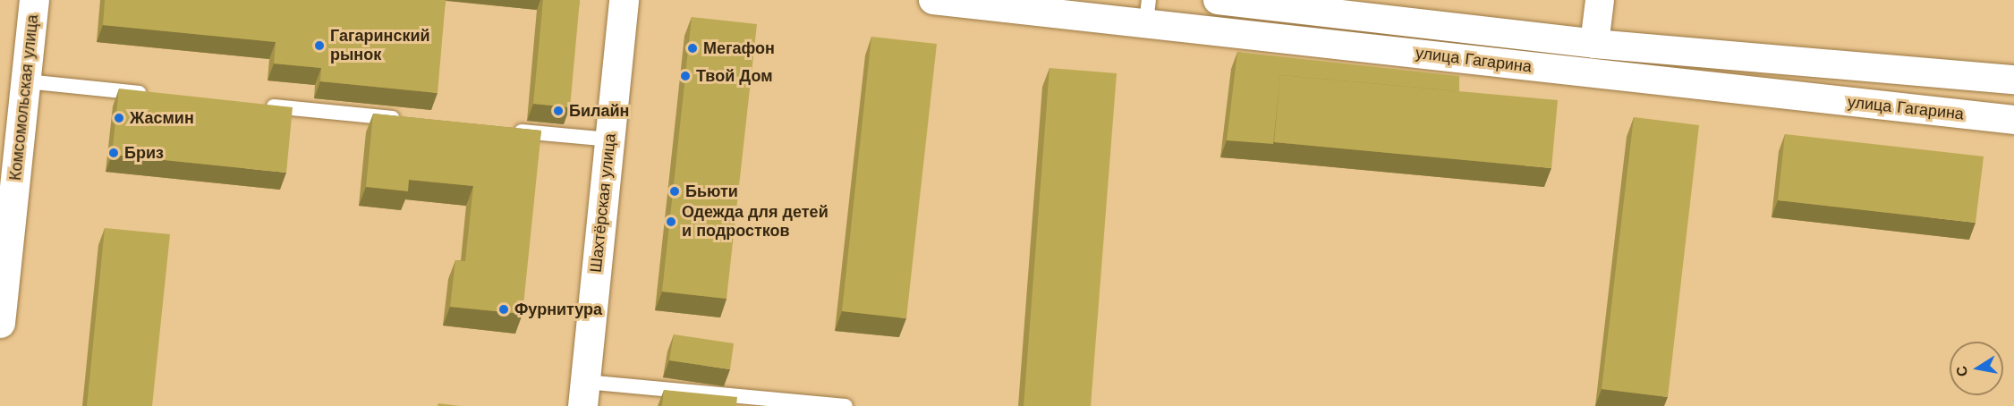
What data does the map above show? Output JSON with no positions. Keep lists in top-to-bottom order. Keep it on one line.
{"streets":{"street":["улица Гагарина","Комсомольская улица","Шахтёрская улица"]},"places":["Гагаринский рынок","Мегафон","Твой Дом","Билайн","Жасмин","Бриз","Бьюти","Одежда для детей и подростков","Фурнитура"],"north":"left"}
